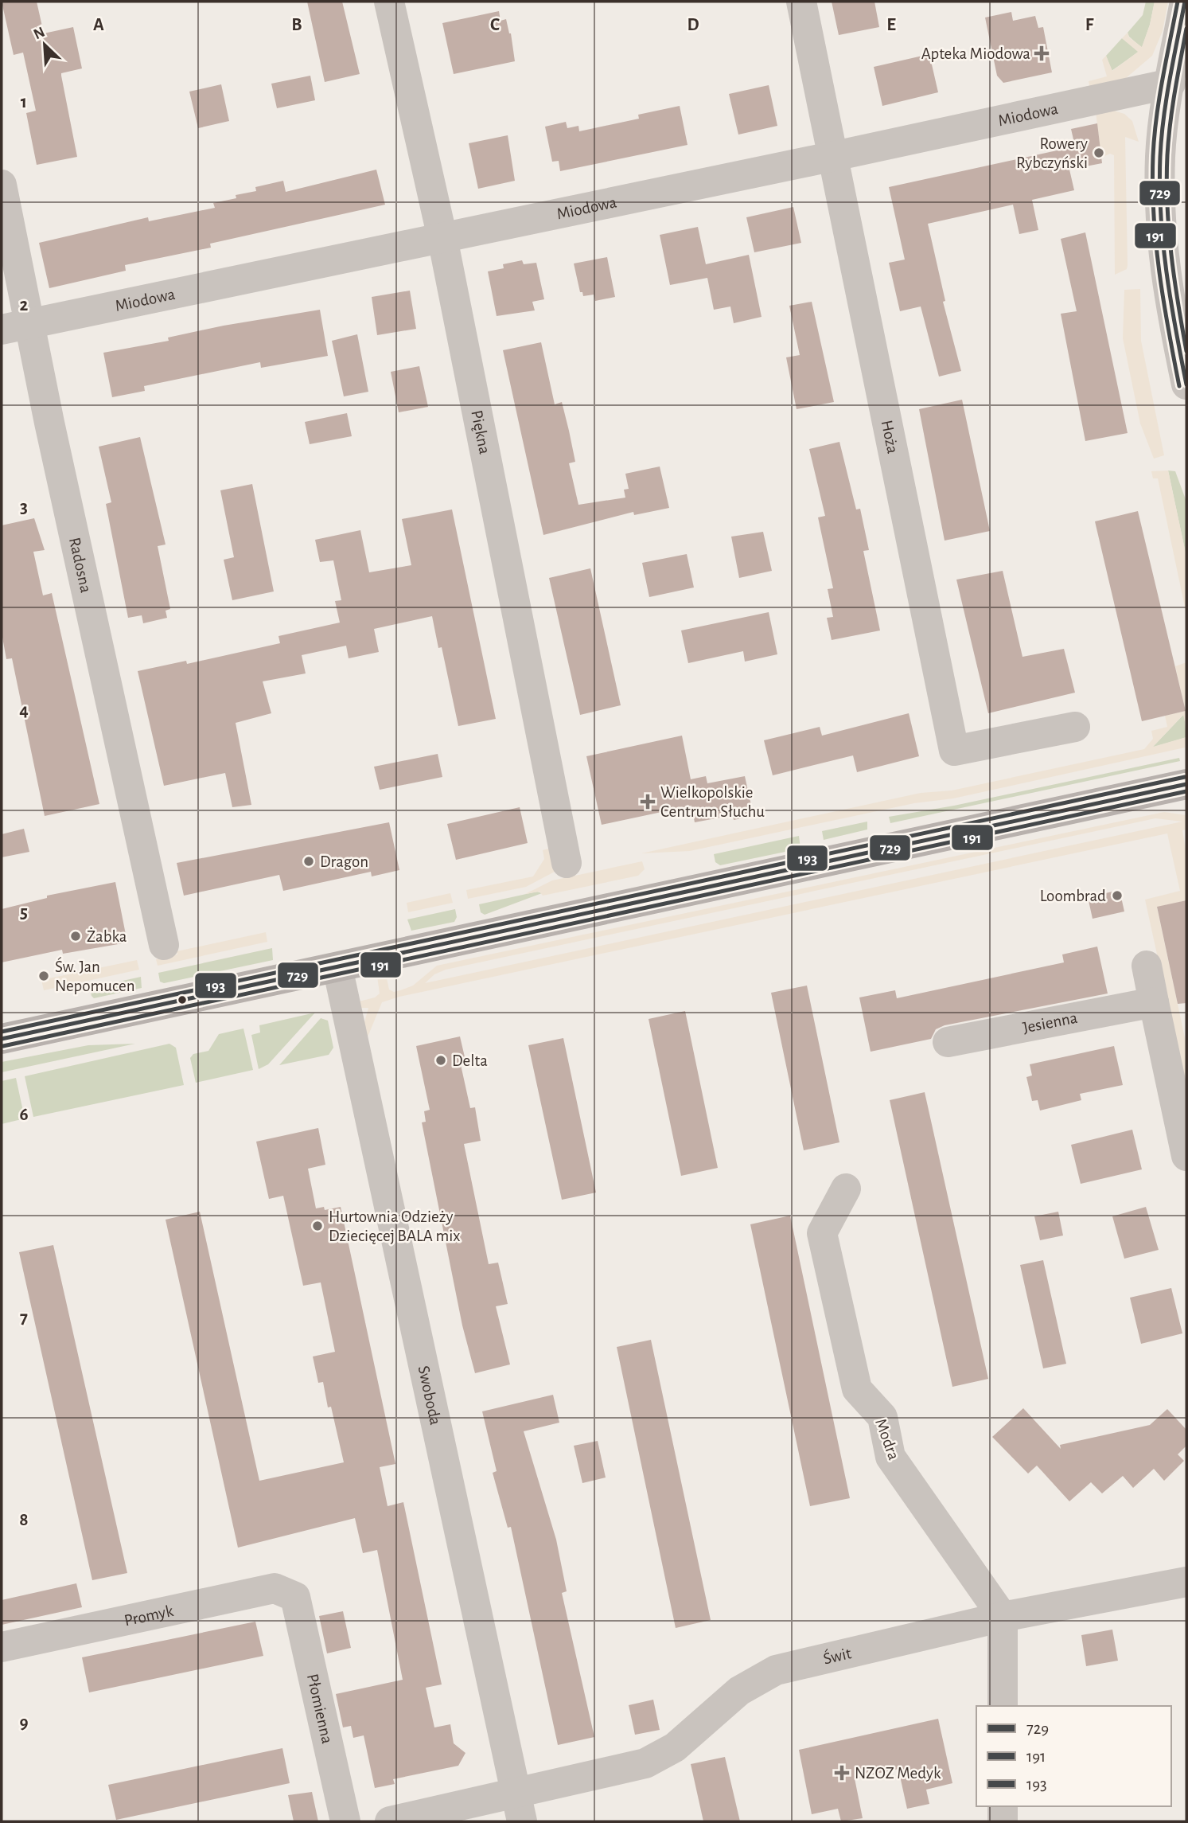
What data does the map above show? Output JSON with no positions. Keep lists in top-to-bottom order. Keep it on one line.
{"streets":{"street":["Miodowa","Piękna","Hoża","Radosna","Jesienna","Swoboda","Modra","Promyk","Świt","Płomienna"]},"crossings":[["Miodowa","Piękna"],["Miodowa","Hoża"],["Miodowa","Radosna"],["Swoboda","Świt"],["Modra","Świt"],["Promyk","Płomienna"]],"places":{"health":["Apteka Miodowa","Wielkopolskie Centrum Słuchu","NZOZ Medyk"],"other":["Rowery Rybczyński","Dragon","Loombrad","Żabka","Św. Jan Nepomucen","Delta","Hurtownia Odzieży Dziecięcej BALA mix"]},"lines":["transit line 729","transit line 191","transit line 193"],"legend":["729","191","193"],"north":"top left","grid":{"columns":["A","B","C","D","E","F"],"rows":["1","2","3","4","5","6","7","8","9"]}}
